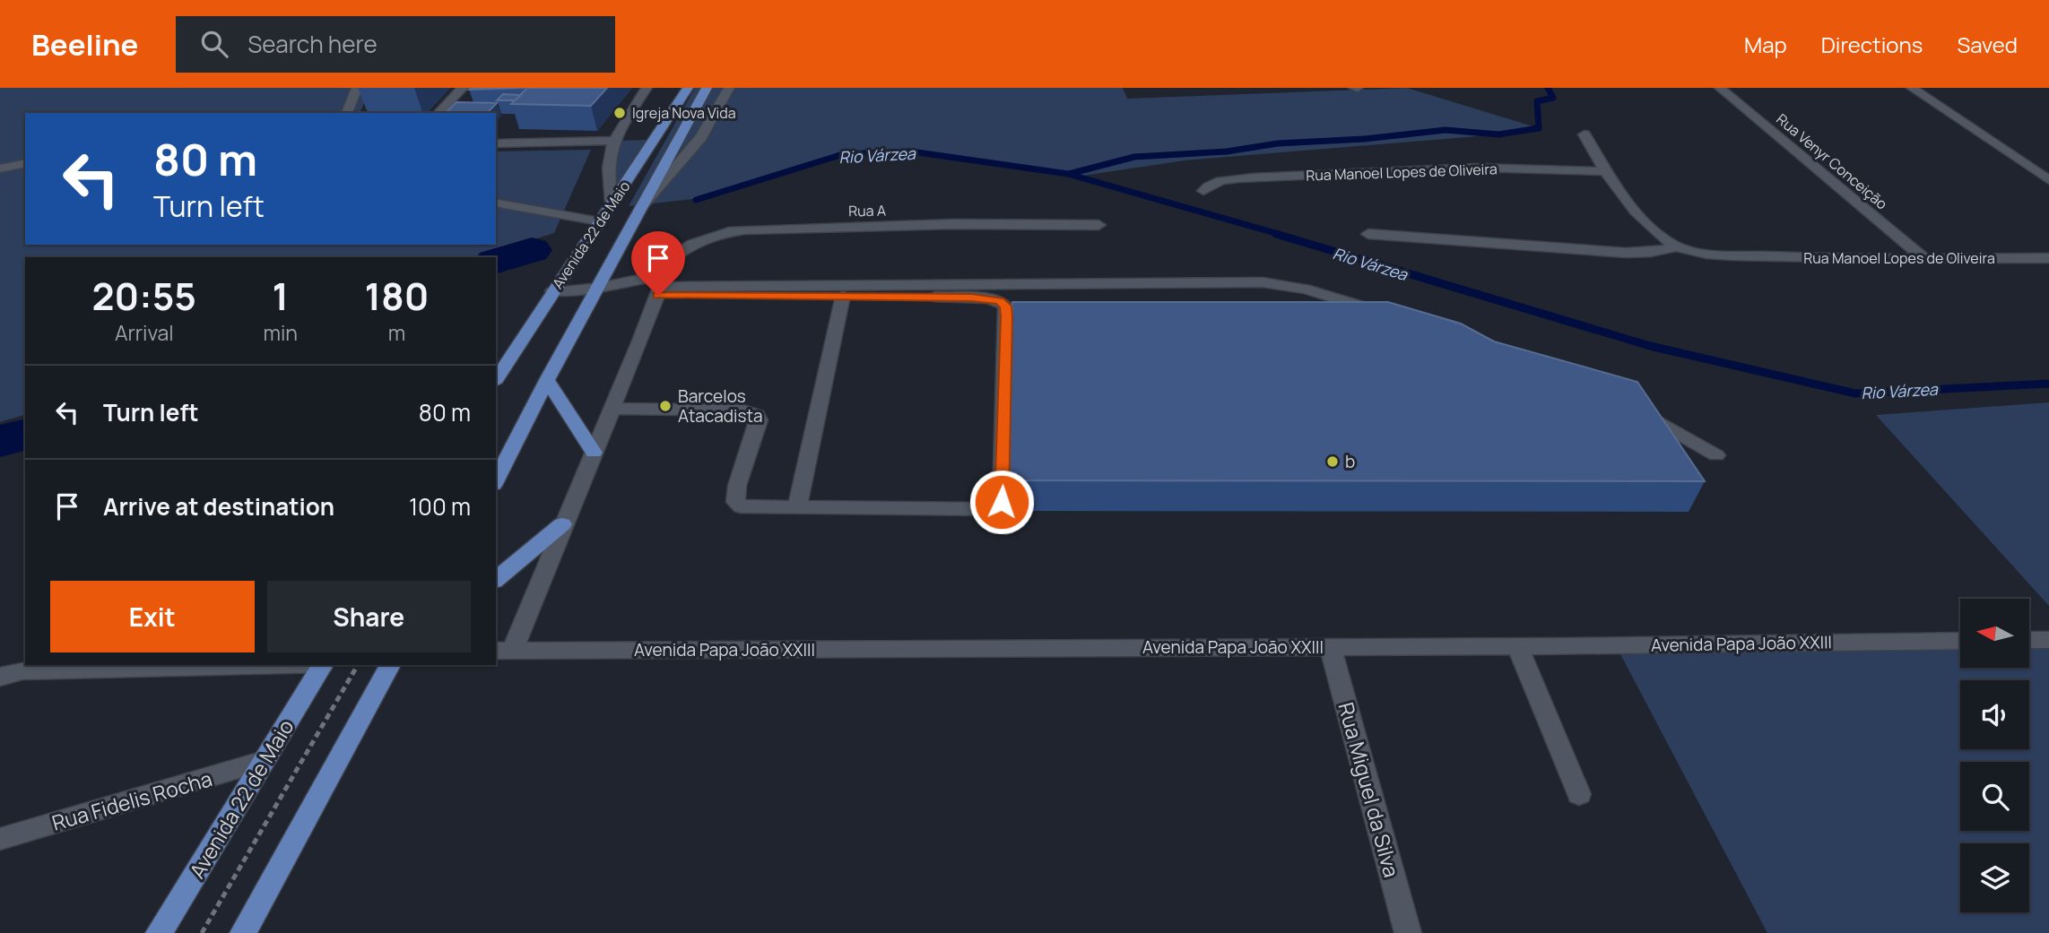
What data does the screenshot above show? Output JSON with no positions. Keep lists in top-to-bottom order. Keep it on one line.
{"streets":{"main road":["Avenida 22 de Maio"],"street":["Rua Venyr Conceição","Rua Manoel Lopes de Oliveira","Rua A","Avenida Papa João XXIII","Rua Miguel da Silva","Rua Fidelis Rocha"]},"crossings":[["Rua Venyr Conceição","Rua Manoel Lopes de Oliveira"],["Avenida 22 de Maio","Rua Fidelis Rocha"],["Avenida Papa João XXIII","Rua Miguel da Silva"]],"water":["Rio Várzea"],"places":["Igreja Nova Vida","Barcelos Atacadista","b"],"north":"left","page":{"header":"Beeline","search":"Search here","nav":["Map","Directions","Saved"],"turn":["80 m","Turn left"],"eta":["20:55","Arrival","1","min","180","m"],"list":[{"name":"Turn left","value":"80 m"},{"name":"Arrive at destination","value":"100 m"}],"buttons":["Exit","Share"]}}
